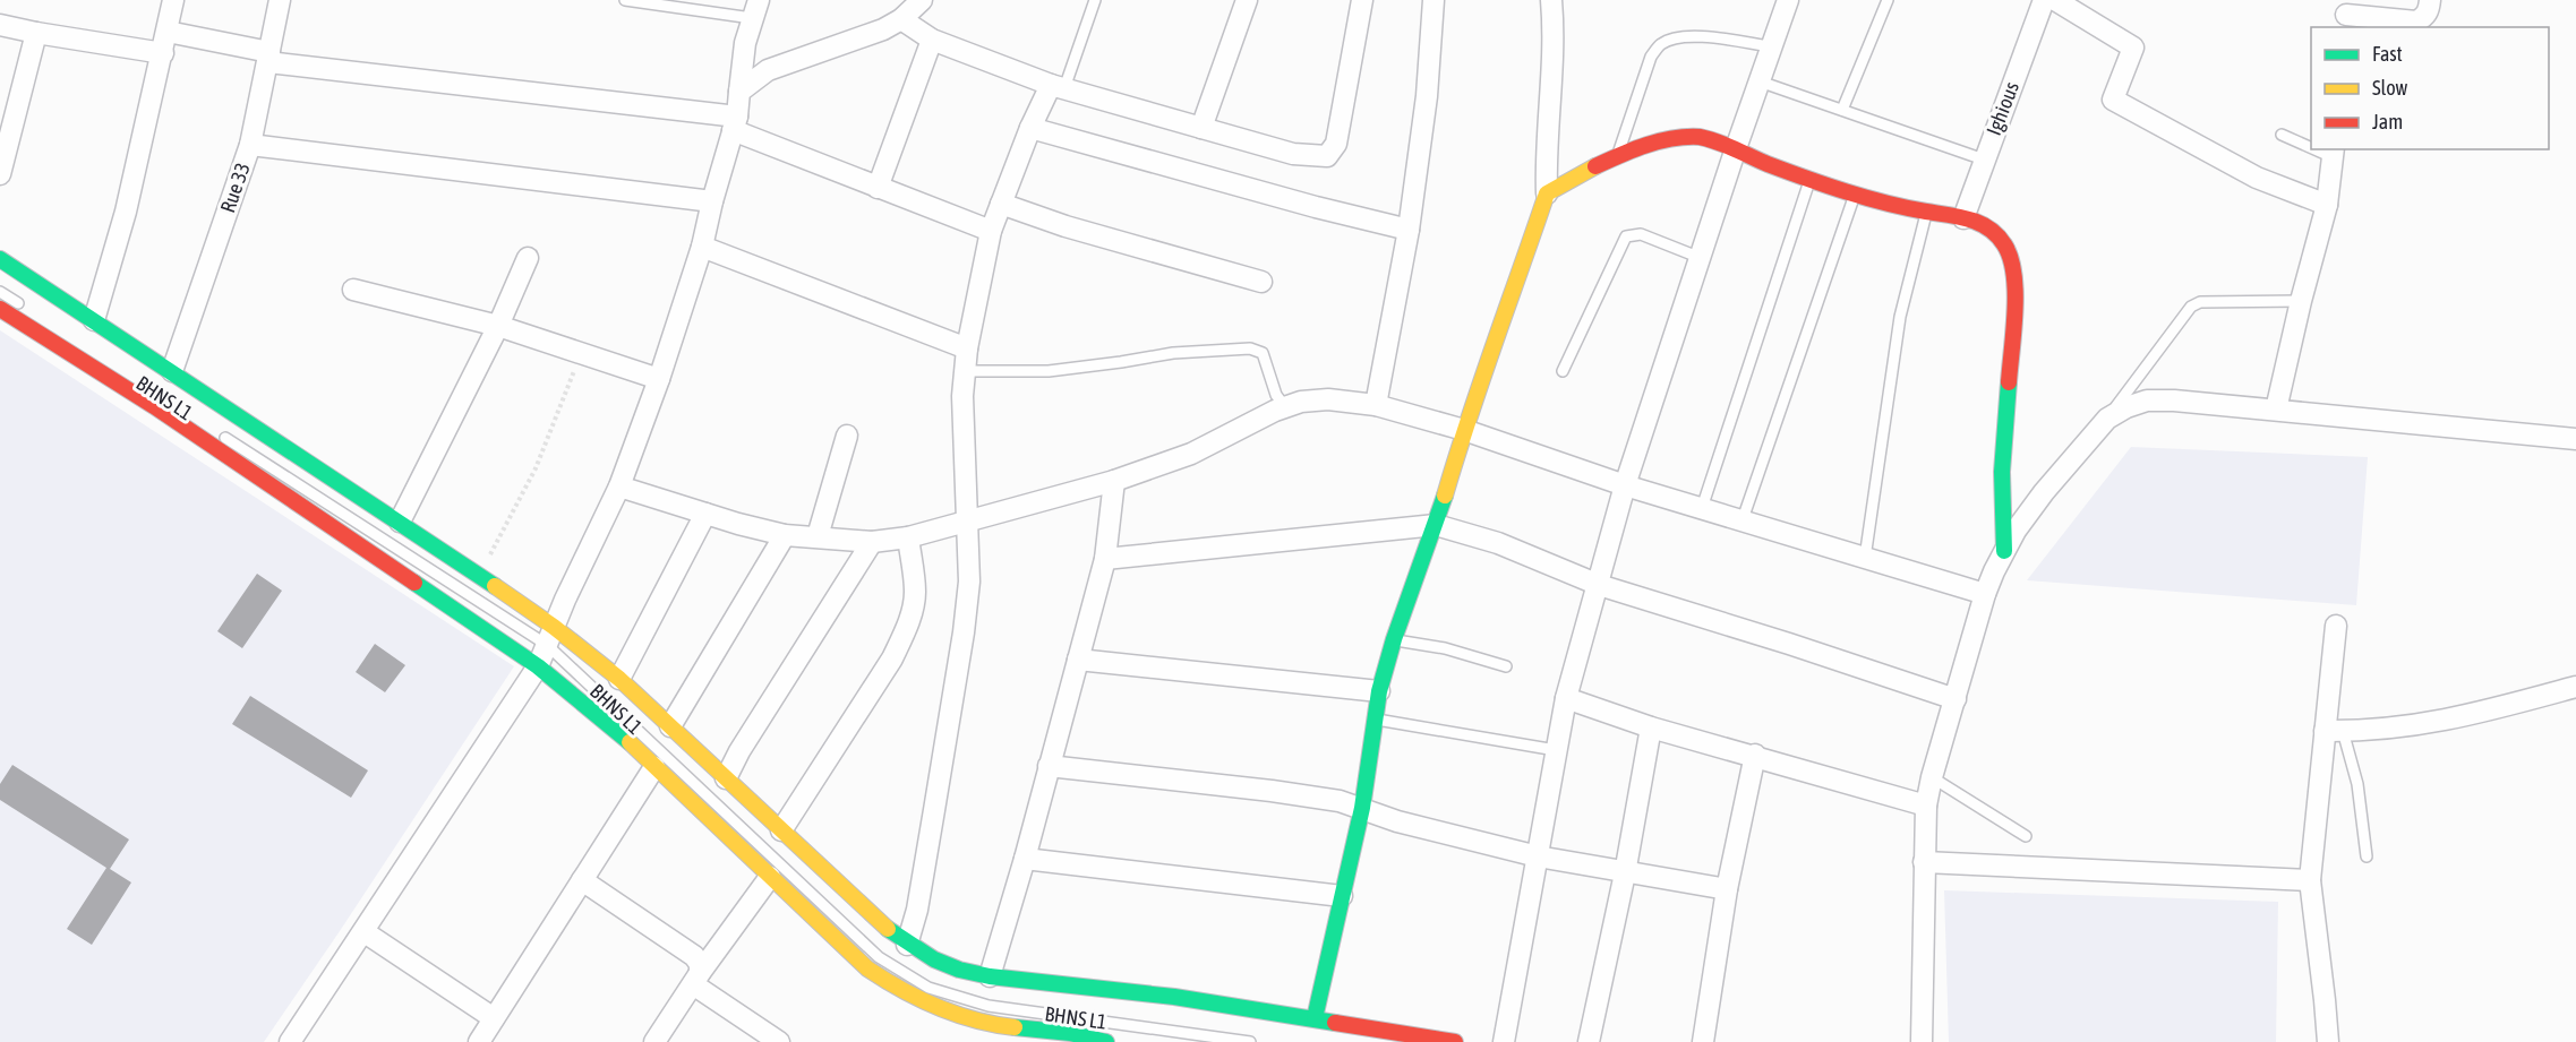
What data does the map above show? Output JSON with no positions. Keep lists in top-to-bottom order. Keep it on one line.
{"streets":{"street":["Ighious","Rue 33"],"lane":["BHNS L1"]},"legend":["Fast","Slow","Jam"]}
